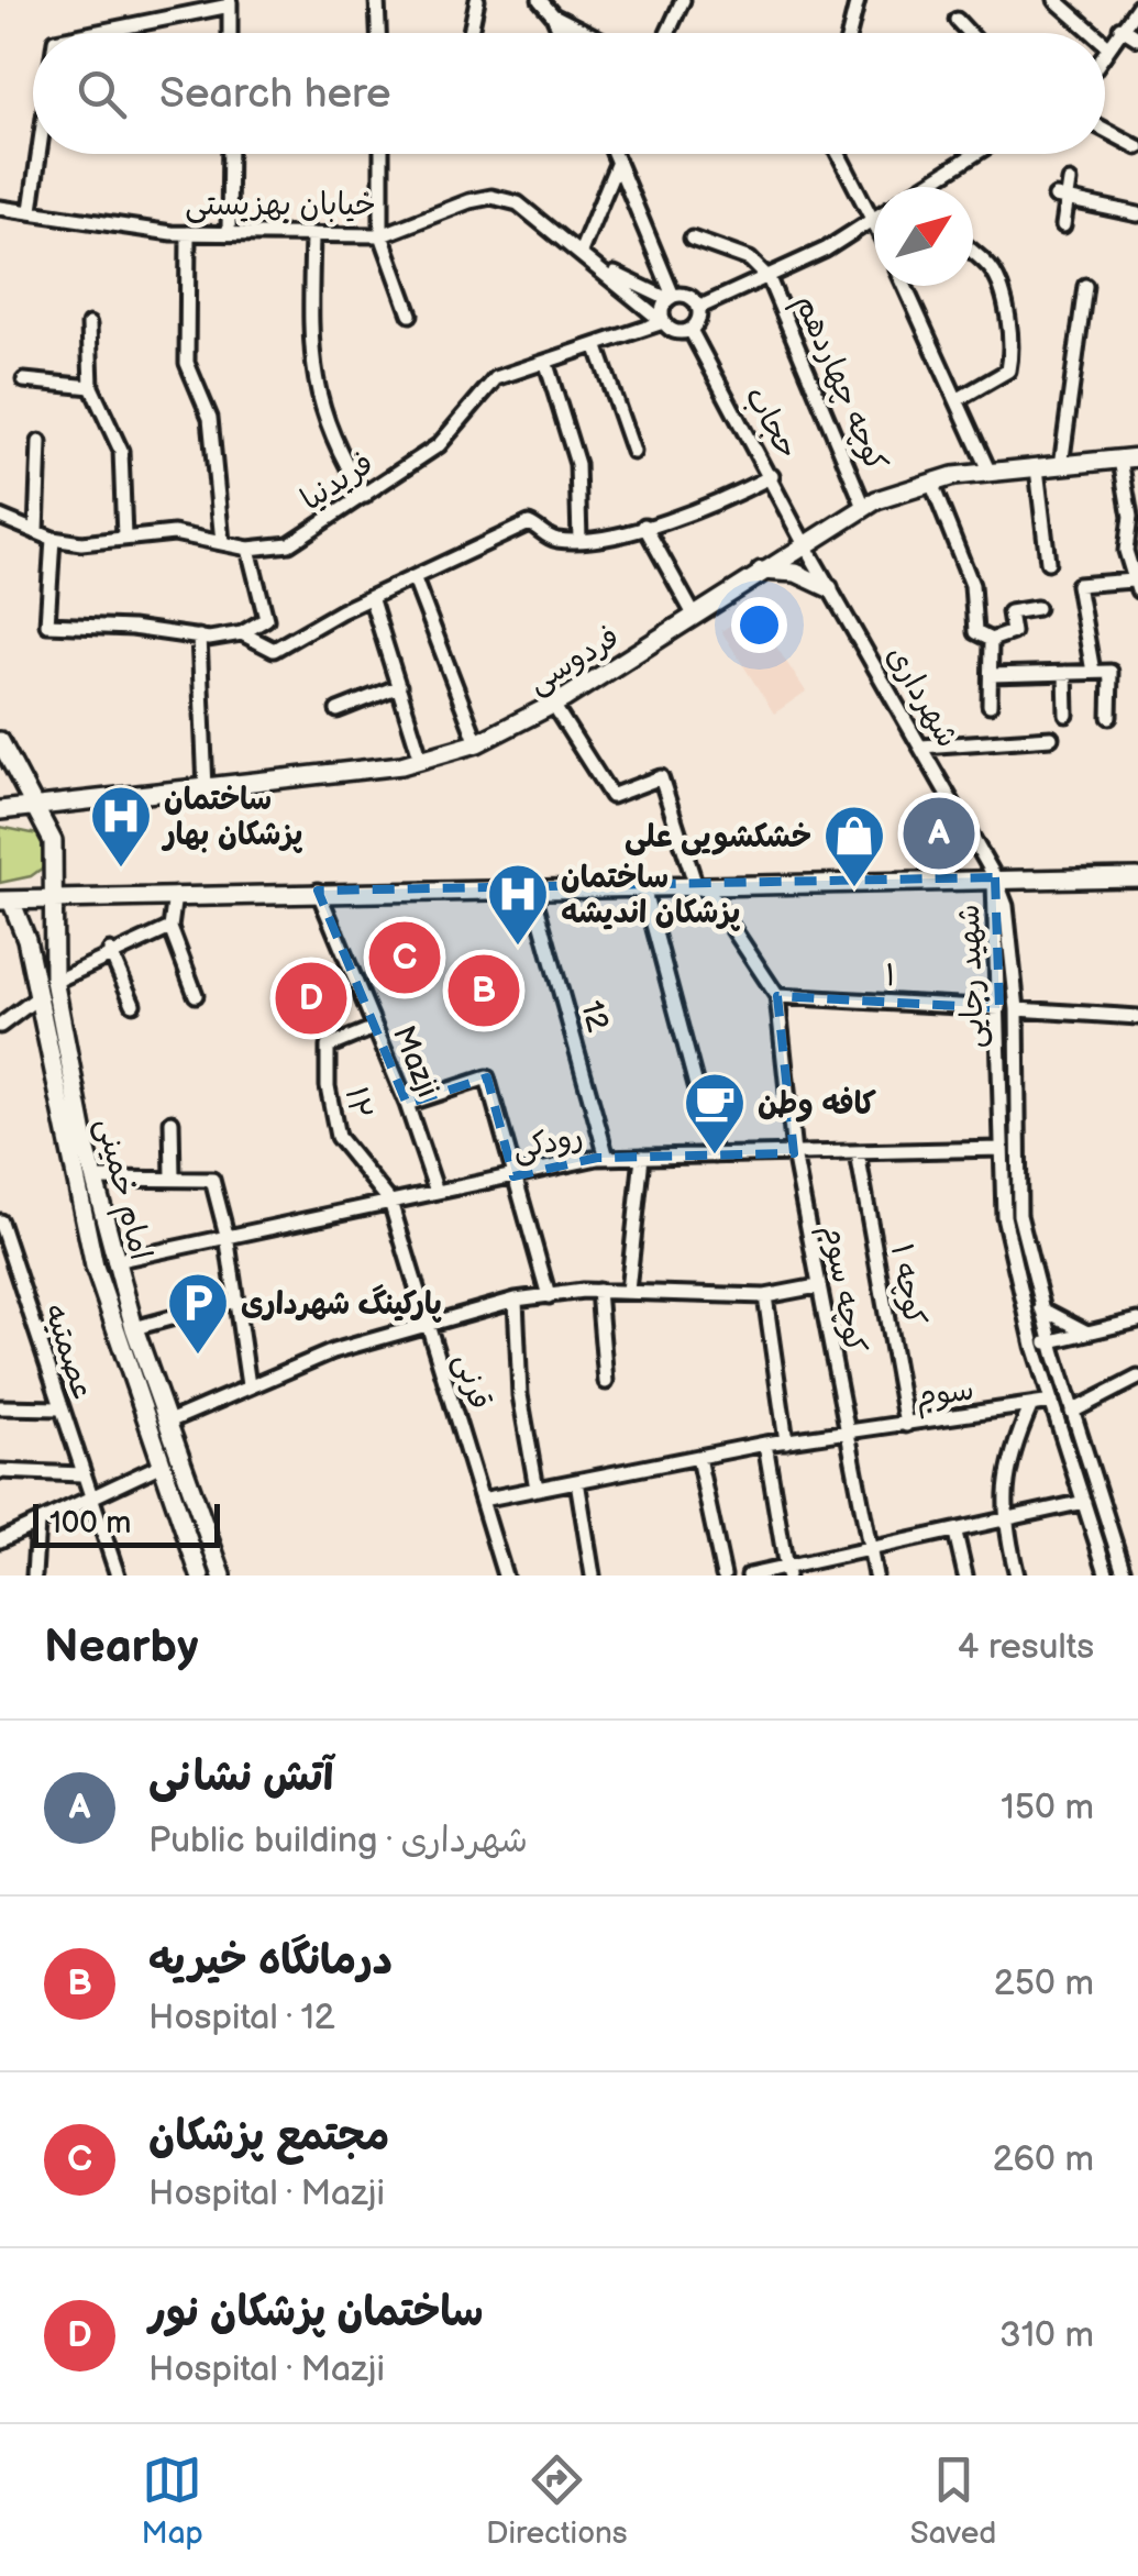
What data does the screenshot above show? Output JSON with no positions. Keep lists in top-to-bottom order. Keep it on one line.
{"streets":{"main road":["فردوسی","امام خمینی"],"street":["خیابان بهزیستی","کوچه چهاردهم","حجاب","فریدنیا","شهرداری","۱","شهید رجایی","12","Mazji","۱۲","رودکی","۱ کوچه","کوچه سوم","عصمتیه","قرنی","سوم"]},"crossings":[["خیابان بهزیستی","حجاب"],["خیابان بهزیستی","فریدنیا"],["کوچه چهاردهم","فردوسی"],["حجاب","فریدنیا"],["حجاب","فردوسی"],["حجاب","شهرداری"],["فردوسی","شهرداری"],["فردوسی","امام خمینی"],["شهرداری","شهید رجایی"],["۱","شهید رجایی"],["۱","کوچه سوم"],["شهید رجایی","رودکی"],["شهید رجایی","سوم"],["12","رودکی"],["Mazji","۱۲"],["Mazji","رودکی"],["۱۲","رودکی"],["۱۲","قرنی"],["رودکی","امام خمینی"],["رودکی","۱ کوچه"],["رودکی","کوچه سوم"],["رودکی","قرنی"],["۱ کوچه","سوم"],["کوچه سوم","سوم"],["قرنی","سوم"]],"places":{"hospital":["ساختمان پزشکان بهار","ساختمان پزشکان اندیشه"],"shop":["خشکشویی علی"],"cafe":["کافه وطن"],"parking":["پارکینگ شهرداری"]},"scale_bar":"100 m","north":"top right","page":{"search":"Search here","pins":["A","C","B","D"],"scale":"100 m","heading":["Nearby","4 results"],"list":[{"mark":"A","name":"آتش نشانی","note":"Public building · شهرداری","value":"150 m"},{"mark":"B","name":"درمانگاه خیریه","note":"Hospital · 12","value":"250 m"},{"mark":"C","name":"مجتمع پزشکان","note":"Hospital · Mazji","value":"260 m"},{"mark":"D","name":"ساختمان پزشکان نور","note":"Hospital · Mazji","value":"310 m"}],"nav":["Map","Directions","Saved"]}}
